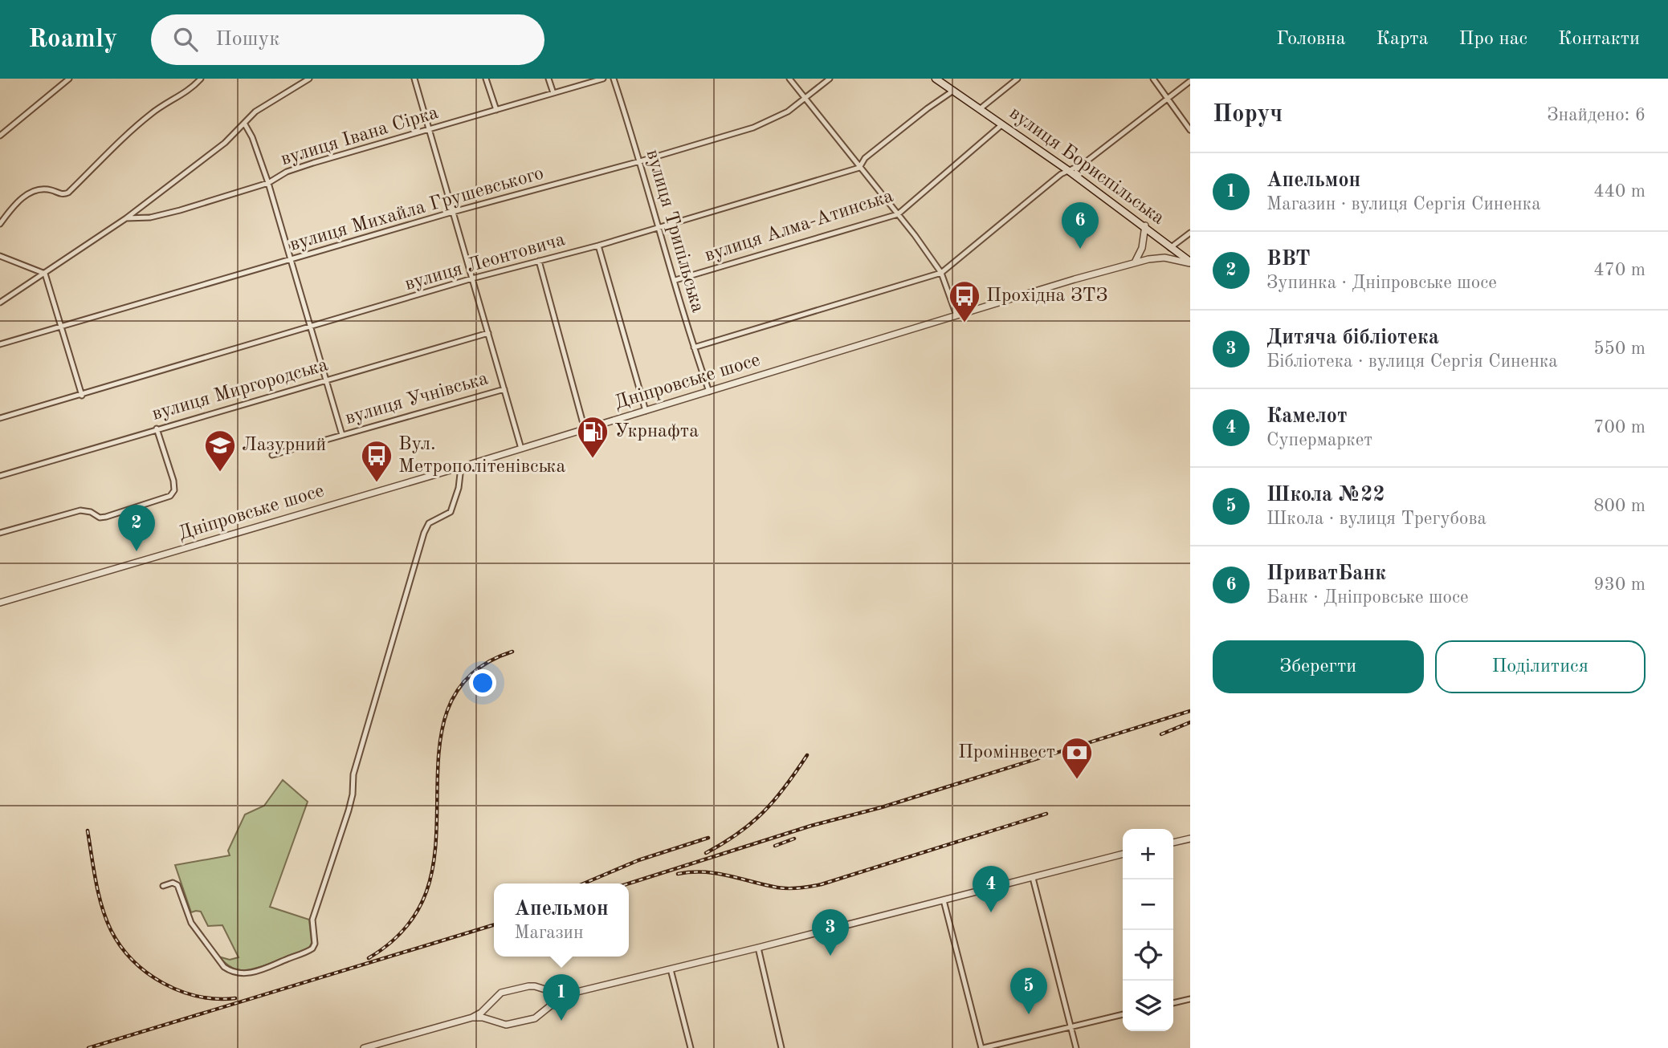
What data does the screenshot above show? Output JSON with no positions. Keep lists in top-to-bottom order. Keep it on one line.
{"streets":{"main road":["вулиця Бориспільська"],"street":["вулиця Івана Сірка","вулиця Михайла Грушевського","вулиця Алма-Атинська","вулиця Трипільська","вулиця Леонтовича","Дніпровське шосе","вулиця Миргородська","вулиця Учнівська"]},"crossings":[["вулиця Бориспільська","вулиця Алма-Атинська"],["вулиця Бориспільська","Дніпровське шосе"],["вулиця Михайла Грушевського","вулиця Трипільська"],["вулиця Алма-Атинська","вулиця Трипільська"],["вулиця Трипільська","вулиця Леонтовича"],["вулиця Трипільська","Дніпровське шосе"]],"places":{"bus stop":["Прохідна ЗТЗ","Вул. Метрополітенівська"],"fuel station":["Укрнафта"],"school or university":["Лазурний"],"bank":["Промінвест"]},"page":{"header":"Roamly","search":"Пошук","nav":["Головна","Карта","Про нас","Контакти"],"heading":["Поруч","Знайдено: 6"],"list":[{"mark":"1","name":"Апельмон","note":"Магазин · вулиця Сергія Синенка","value":"440 m"},{"mark":"2","name":"ВВТ","note":"Зупинка · Дніпровське шосе","value":"470 m"},{"mark":"3","name":"Дитяча бібліотека","note":"Бібліотека · вулиця Сергія Синенка","value":"550 m"},{"mark":"4","name":"Камелот","note":"Супермаркет","value":"700 m"},{"mark":"5","name":"Школа №22","note":"Школа · вулиця Трегубова","value":"800 m"},{"mark":"6","name":"ПриватБанк","note":"Банк · Дніпровське шосе","value":"930 m"}],"pins":["6","2","4","3","5","1"],"buttons":["Зберегти","Поділитися"],"map_buttons":["+","−"],"popup":["Апельмон","Магазин"]}}
